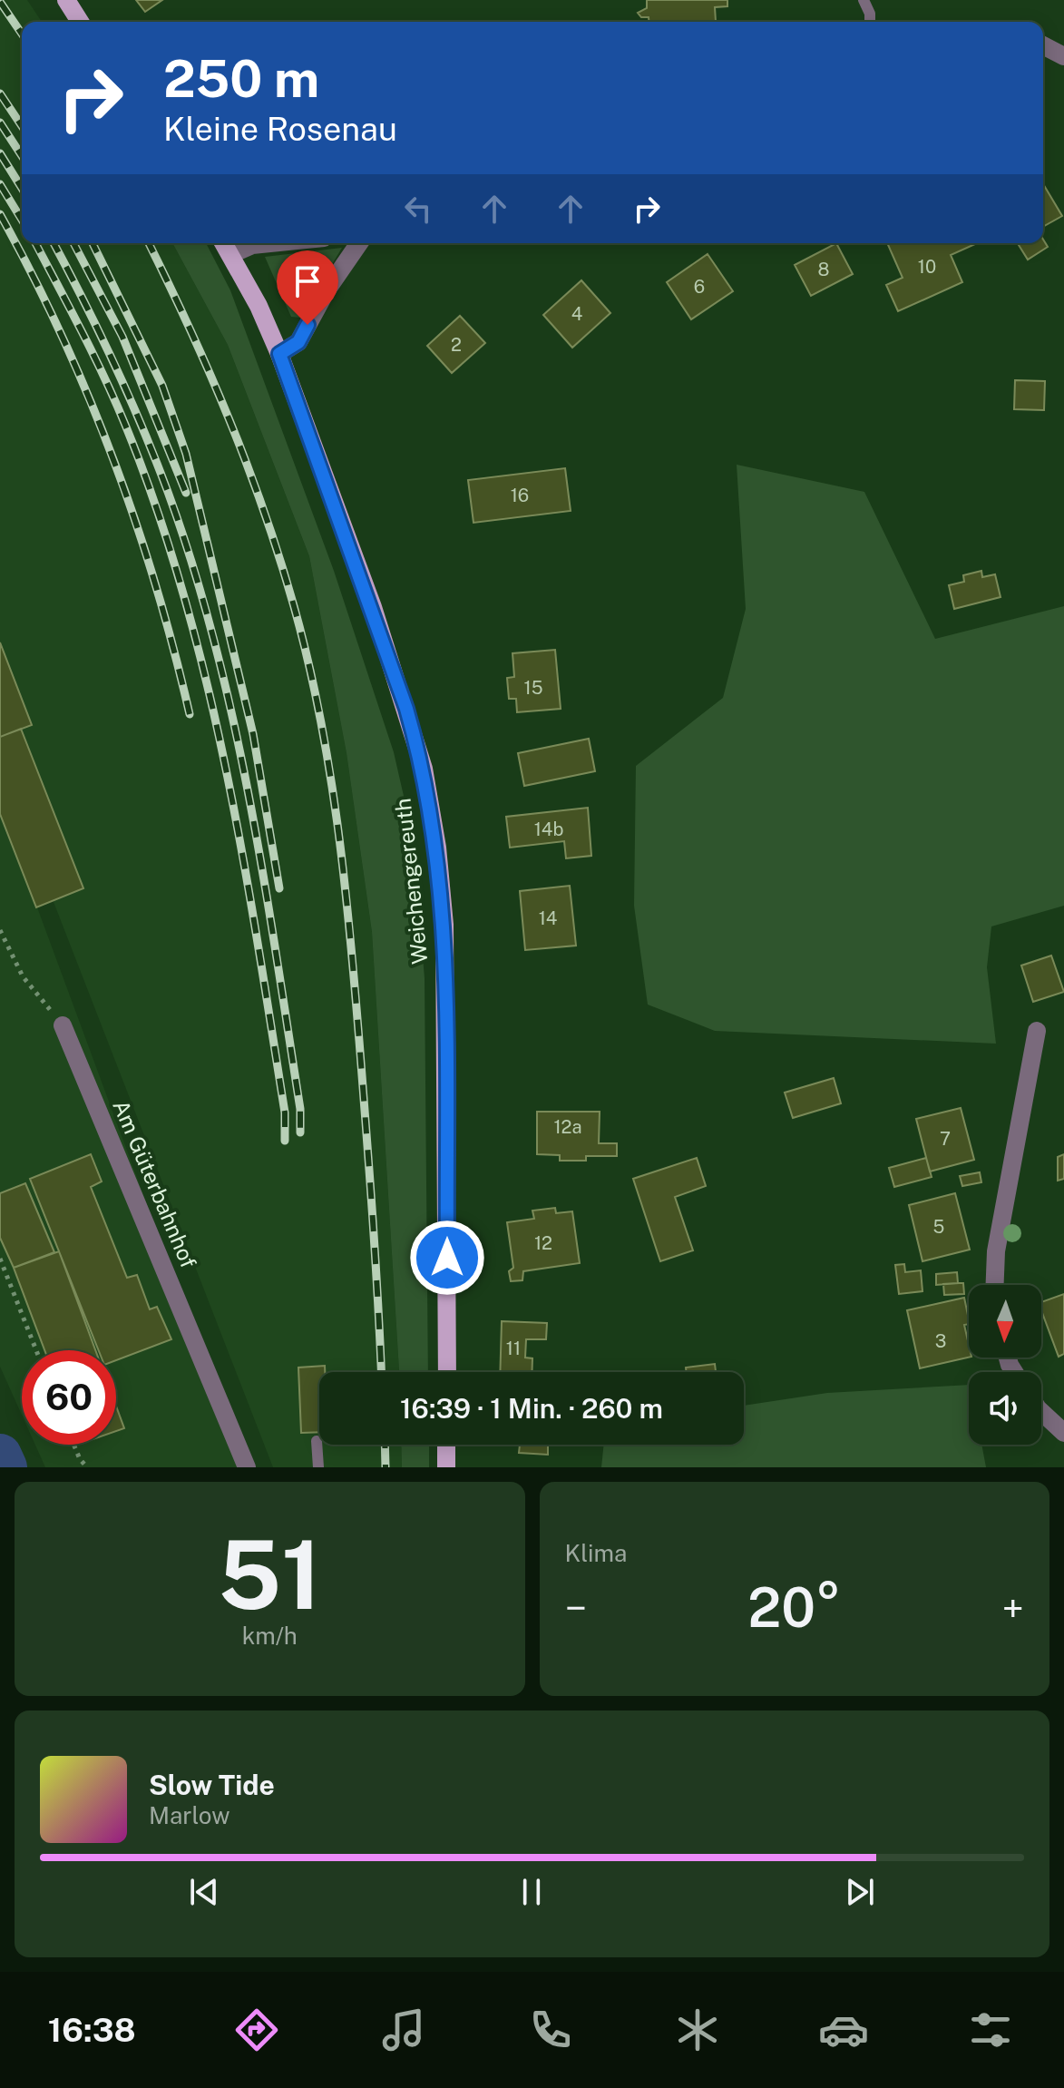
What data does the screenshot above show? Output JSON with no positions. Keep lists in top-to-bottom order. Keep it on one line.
{"streets":{"main road":["Weichengereuth"],"street":["Am Güterbahnhof"]},"house_numbers":["10","8","6","4","2","16","15","14b","14","12a","7","5","12","3","11"],"north":"bottom","page":{"turn":["250 m","Kleine Rosenau"],"limit":"60","trip":"16:39 · 1 Min. · 260 m","tile":[["51","km/h"],"Klima"],"heat":["−","20°","+"],"song":["Slow Tide","Marlow"],"tabs":"16:38"}}
